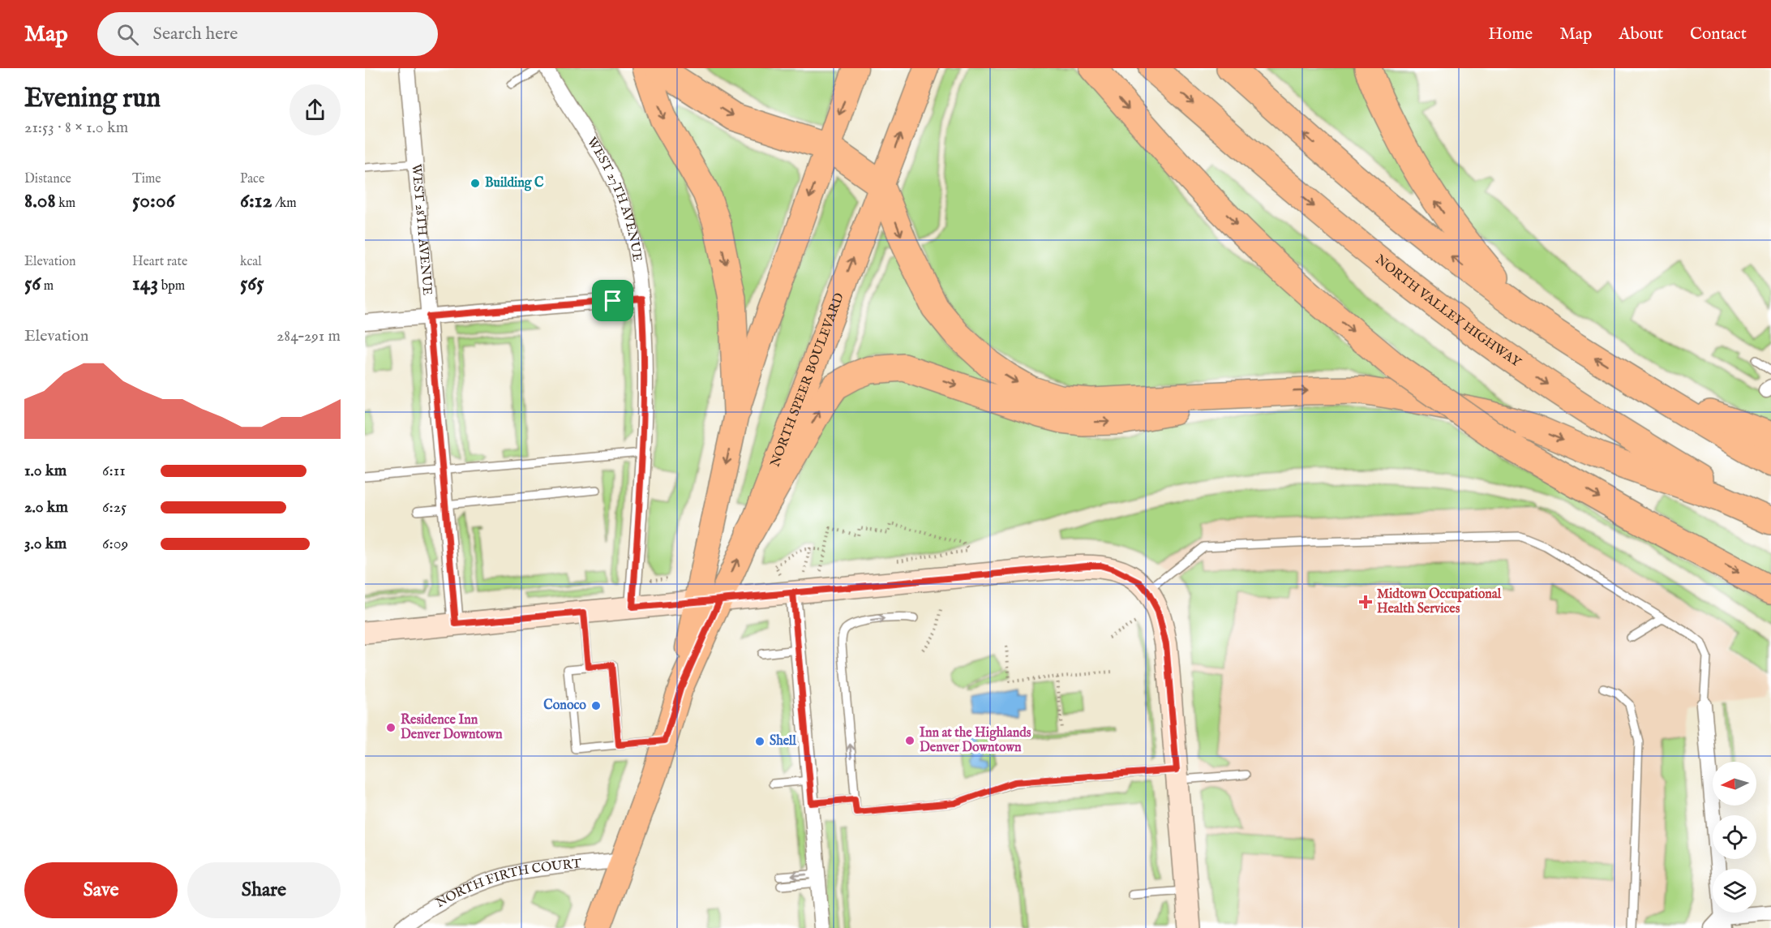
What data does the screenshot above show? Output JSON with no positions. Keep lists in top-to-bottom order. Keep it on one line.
{"streets":{"highway":["NORTH VALLEY HIGHWAY"],"main road":["NORTH SPEER BOULEVARD"],"street":["WEST 27TH AVENUE","WEST 28TH AVENUE","NORTH FIRTH COURT"]},"crossings":[["NORTH SPEER BOULEVARD","NORTH FIRTH COURT"]],"places":{"other":["Building C","Conoco","Residence Inn Denver Downtown","Inn at the Highlands Denver Downtown","Shell"],"health":["Midtown Occupational Health Services"]},"north":"left","page":{"header":"Map","search":"Search here","nav":["Home","Map","About","Contact"],"heading":["Evening run","21:53 · 8 × 1.0 km"],"stats":[["Distance","8.08 km"],["Time","50:06"],["Pace","6:12 /km"],["Elevation","56 m"],["Heart rate","143 bpm"],["kcal","565"]],"chart":["Elevation","284–291 m"],"list":[{"name":"1.0 km","note":"6:11"},{"name":"2.0 km","note":"6:25"},{"name":"3.0 km","note":"6:09"}],"buttons":["Save","Share"]}}
